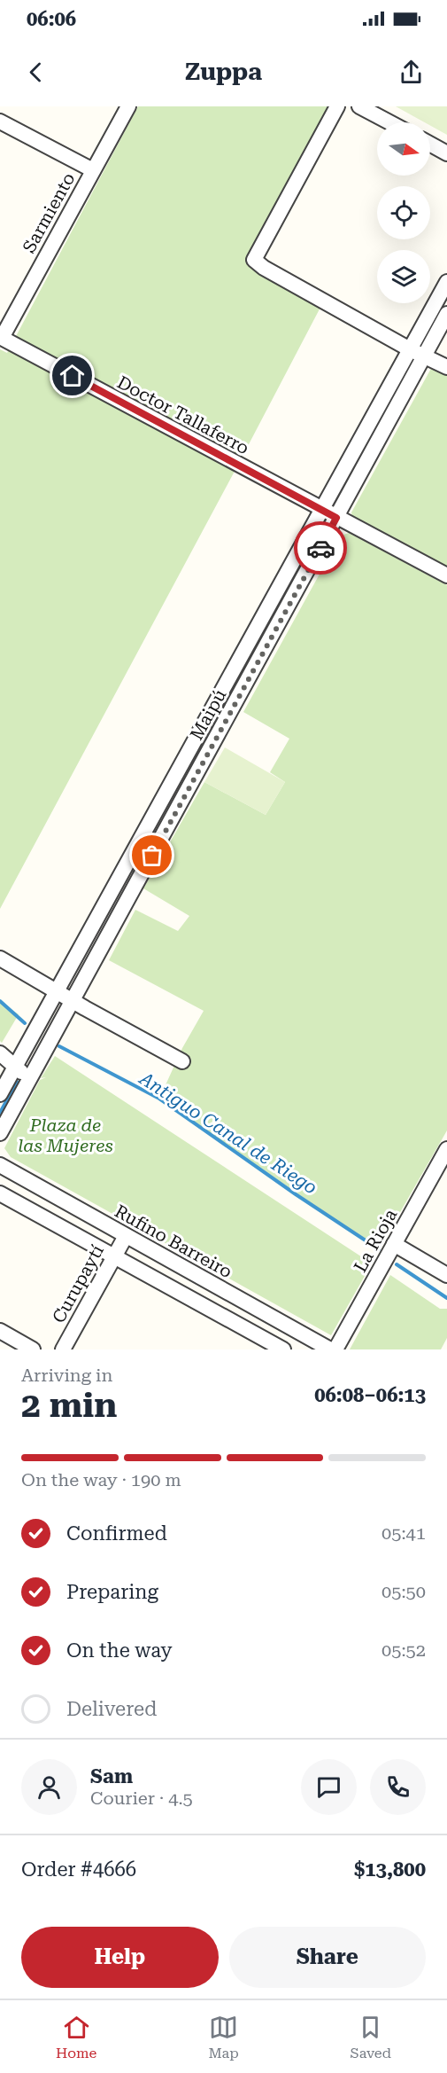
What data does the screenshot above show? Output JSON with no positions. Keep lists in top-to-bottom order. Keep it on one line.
{"streets":{"street":["Sarmiento","Doctor Tallaferro","Maipú","La Rioja","Rufino Barreiro","Curupaytí"]},"crossings":[["Sarmiento","Doctor Tallaferro"],["Doctor Tallaferro","Maipú"],["Rufino Barreiro","Curupaytí"]],"water":["Antiguo Canal de Riego"],"parks":["Plaza de las Mujeres"],"north":"right","page":{"status":"06:06","header":"Zuppa","heading":["2 min","Arriving in","06:08–06:13"],"panel":["Sam","Courier · 4.5","Order #4666","$13,800"],"bar":"On the way · 190 m","list":[["Confirmed","05:41"],["Preparing","05:50"],["On the way","05:52"],"Delivered"],"buttons":["Help","Share"],"tabs":["Home","Map","Saved"]}}
